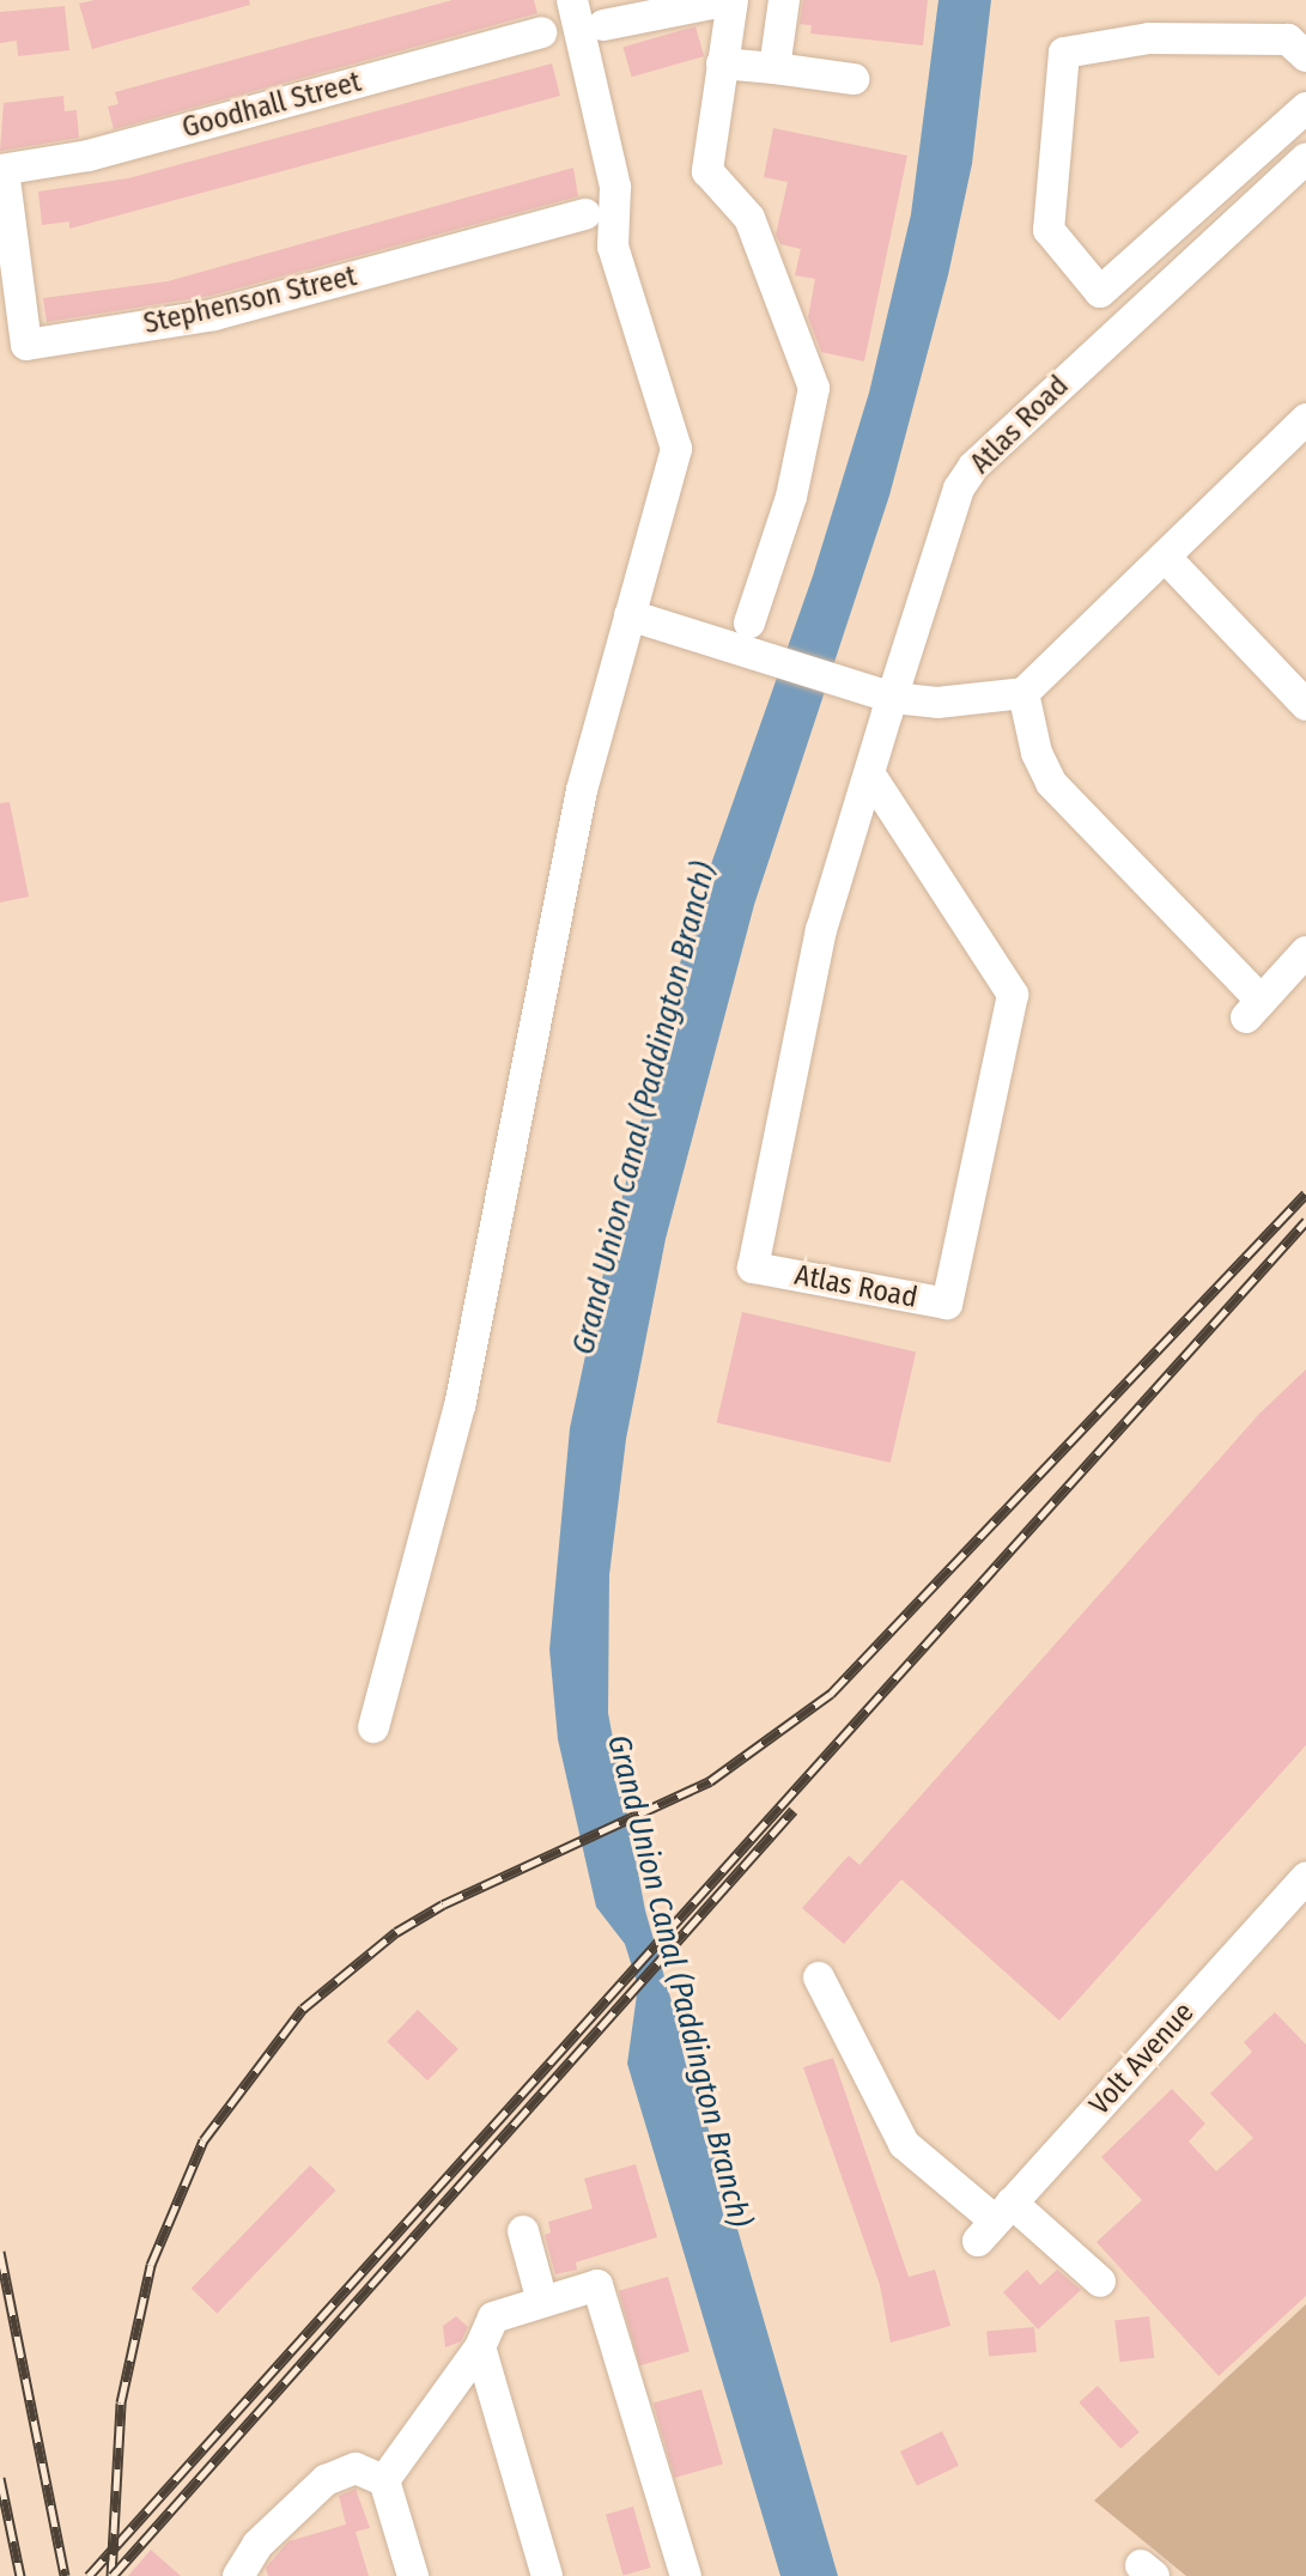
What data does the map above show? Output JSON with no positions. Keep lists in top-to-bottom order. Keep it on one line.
{"streets":{"street":["Goodhall Street","Stephenson Street","Atlas Road","Volt Avenue"]},"crossings":[["Goodhall Street","Stephenson Street"]],"water":["Grand Union Canal (Paddington Branch)"]}
